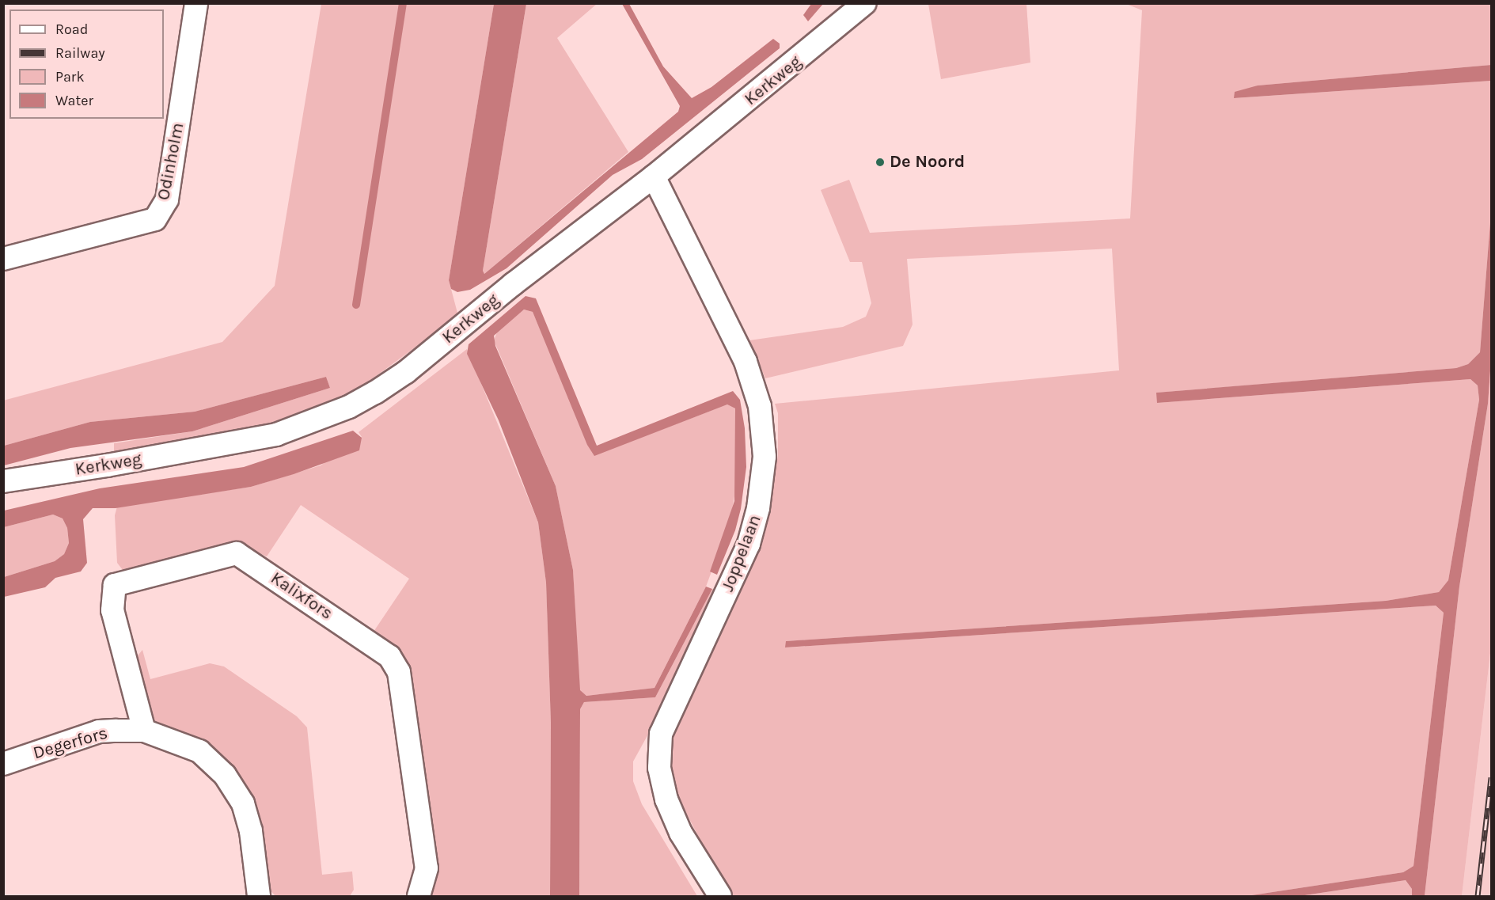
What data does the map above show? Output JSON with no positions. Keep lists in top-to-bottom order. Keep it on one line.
{"streets":{"street":["Kerkweg","Odinholm","Joppelaan","Kalixfors","Degerfors"]},"crossings":[["Kerkweg","Joppelaan"],["Kalixfors","Degerfors"]],"places":["De Noord"],"legend":["Road","Railway","Park","Water"]}
